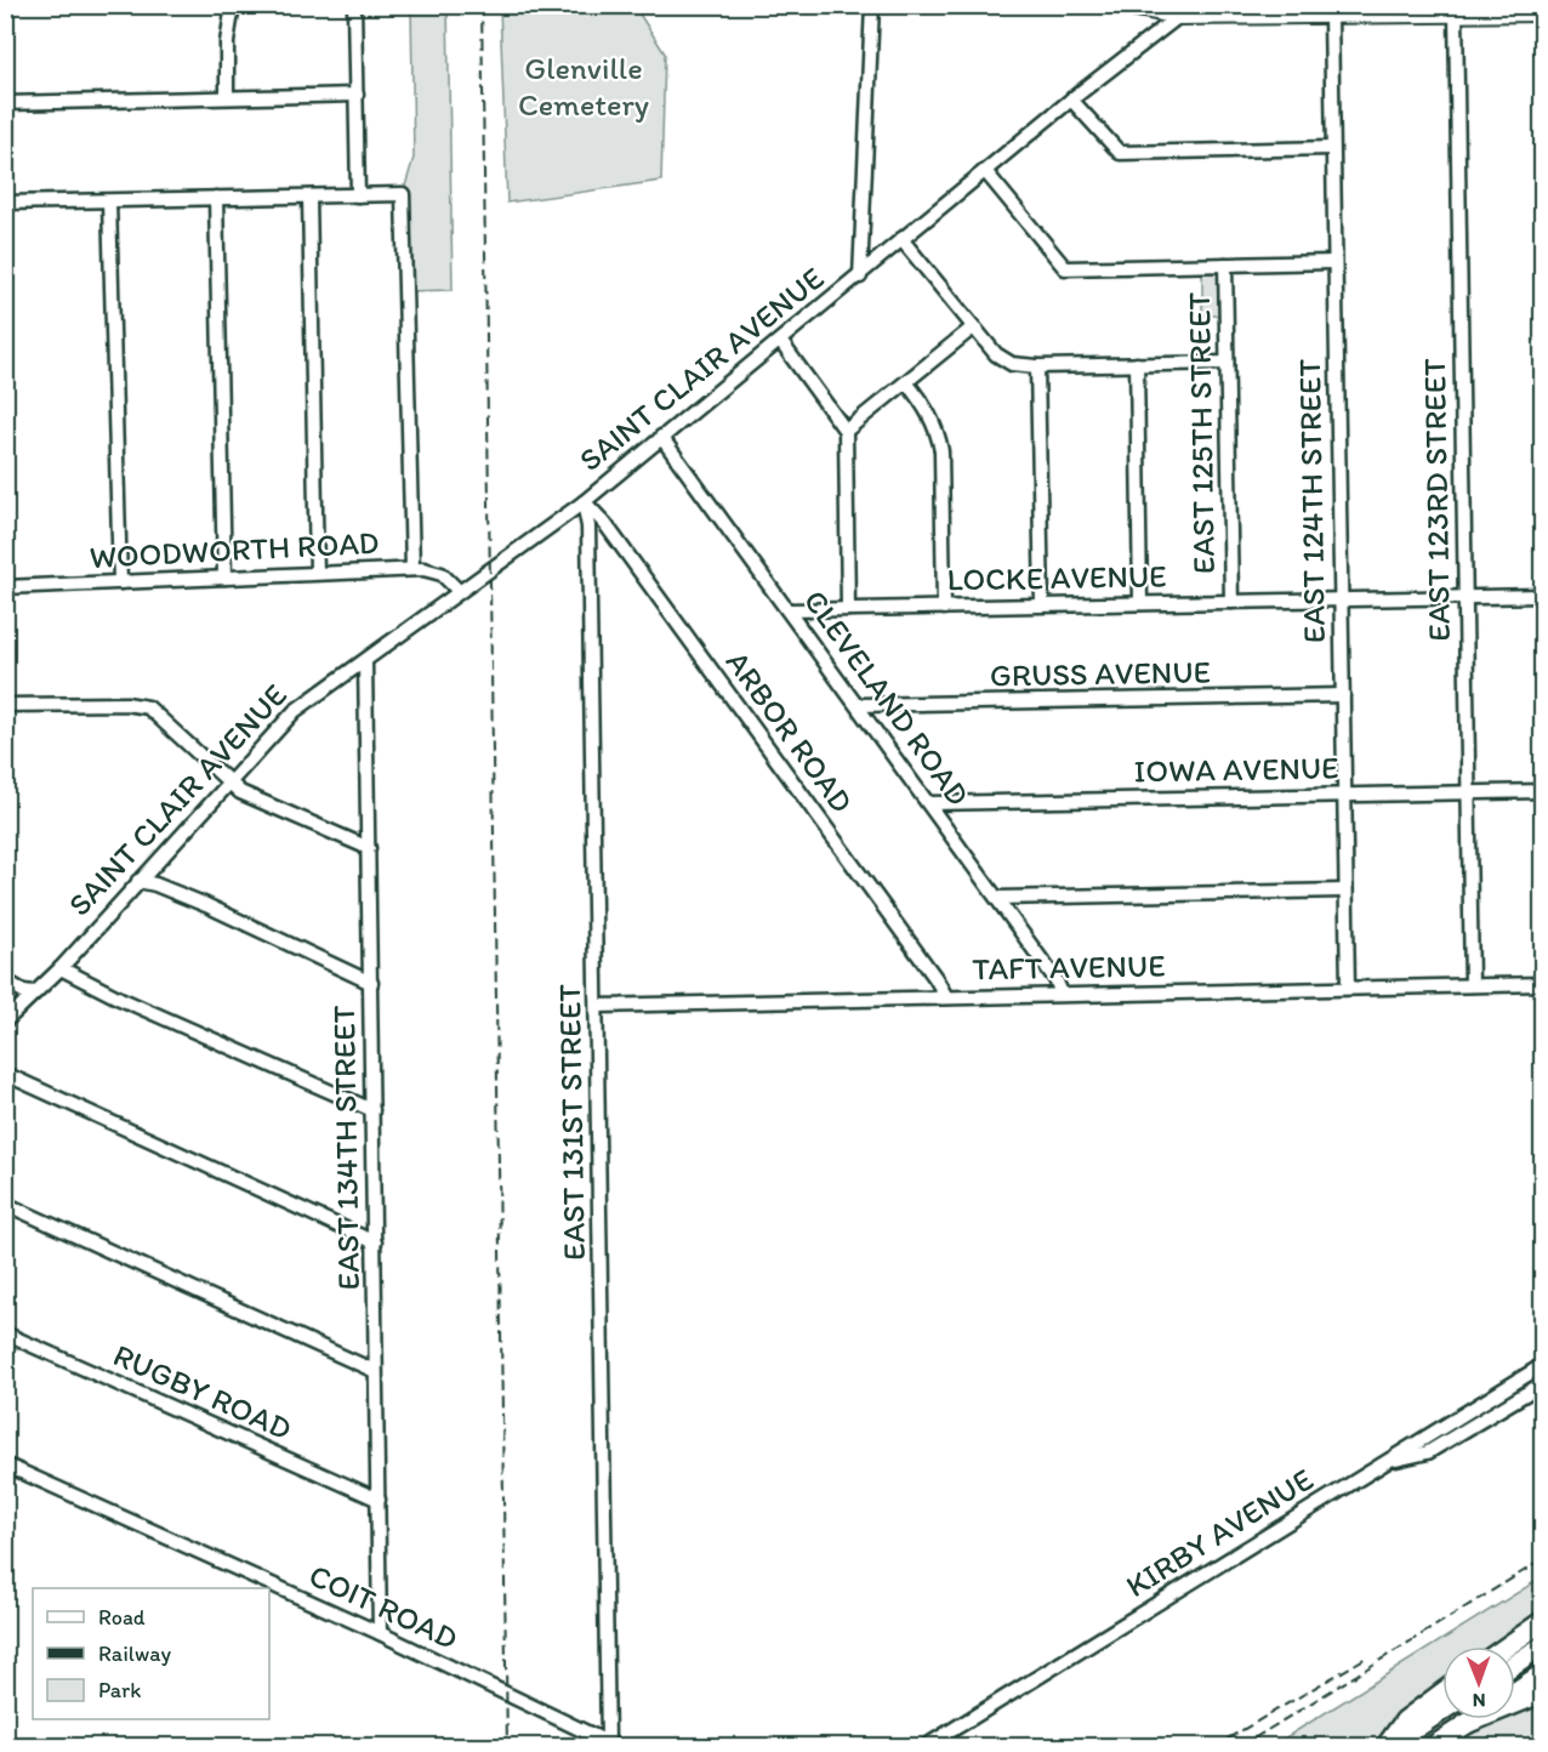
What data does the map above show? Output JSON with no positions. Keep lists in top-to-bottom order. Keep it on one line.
{"streets":{"street":["SAINT CLAIR AVENUE","EAST 125TH STREET","EAST 123RD STREET","EAST 124TH STREET","WOODWORTH ROAD","LOCKE AVENUE","GRUSS AVENUE","CLEVELAND ROAD","ARBOR ROAD","IOWA AVENUE","TAFT AVENUE","EAST 131ST STREET","EAST 134TH STREET","RUGBY ROAD","KIRBY AVENUE","COIT ROAD"]},"crossings":[["SAINT CLAIR AVENUE","WOODWORTH ROAD"],["SAINT CLAIR AVENUE","CLEVELAND ROAD"],["SAINT CLAIR AVENUE","ARBOR ROAD"],["SAINT CLAIR AVENUE","EAST 131ST STREET"],["SAINT CLAIR AVENUE","EAST 134TH STREET"],["EAST 125TH STREET","LOCKE AVENUE"],["EAST 123RD STREET","LOCKE AVENUE"],["EAST 123RD STREET","IOWA AVENUE"],["EAST 123RD STREET","TAFT AVENUE"],["EAST 124TH STREET","LOCKE AVENUE"],["EAST 124TH STREET","GRUSS AVENUE"],["EAST 124TH STREET","IOWA AVENUE"],["EAST 124TH STREET","TAFT AVENUE"],["LOCKE AVENUE","CLEVELAND ROAD"],["GRUSS AVENUE","CLEVELAND ROAD"],["CLEVELAND ROAD","IOWA AVENUE"],["CLEVELAND ROAD","TAFT AVENUE"],["ARBOR ROAD","TAFT AVENUE"],["ARBOR ROAD","EAST 131ST STREET"],["TAFT AVENUE","EAST 131ST STREET"],["EAST 131ST STREET","COIT ROAD"],["EAST 134TH STREET","RUGBY ROAD"],["EAST 134TH STREET","COIT ROAD"]],"parks":["Glenville Cemetery"],"legend":["Road","Railway","Park"],"north":"bottom"}
